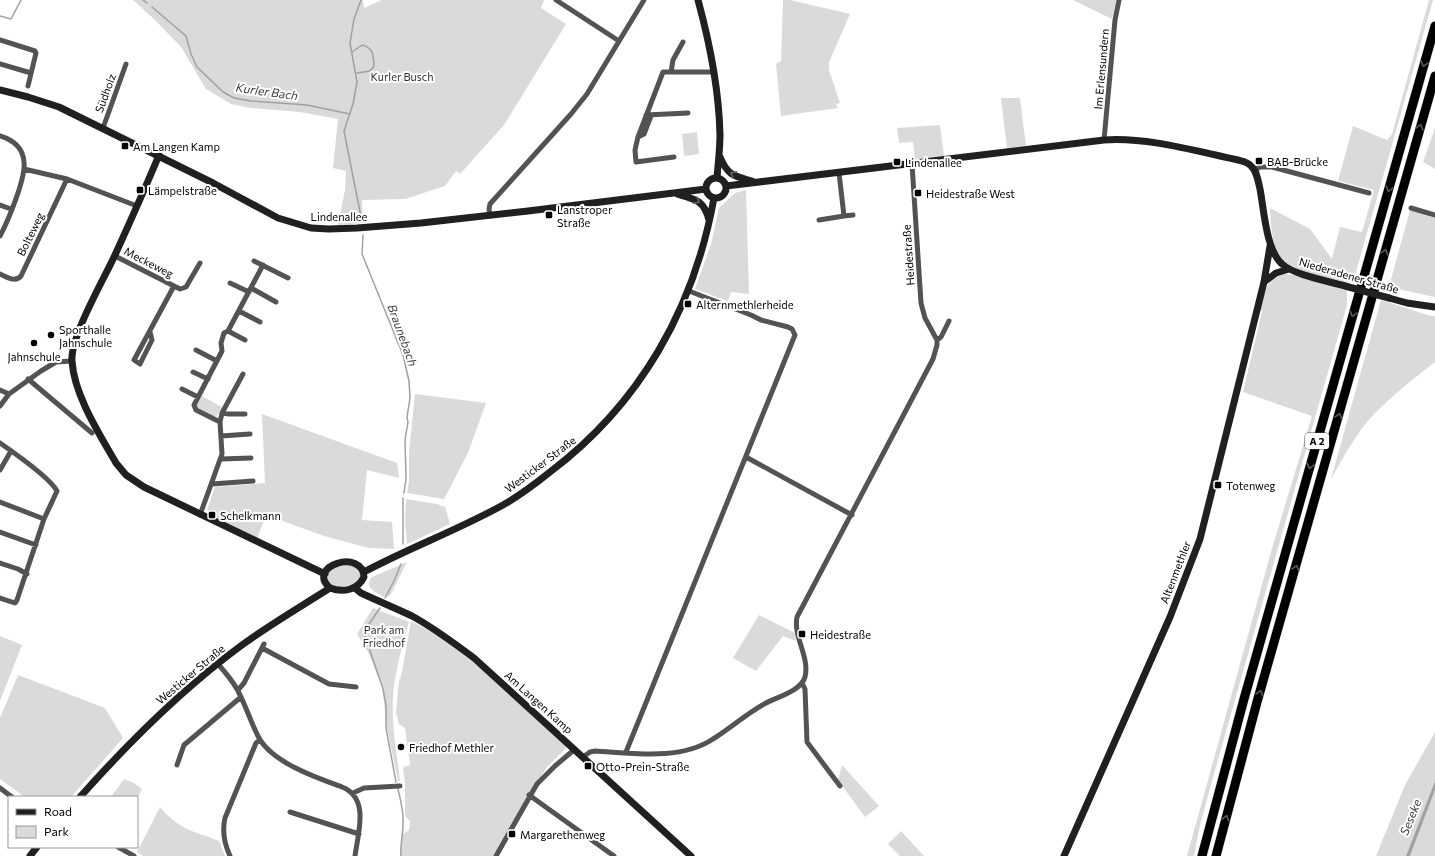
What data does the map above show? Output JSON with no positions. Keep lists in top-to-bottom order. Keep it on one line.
{"streets":{"highway":["A 2"],"street":["Im Erlensundern","Südholz","Lindenallee","Bolteweg","Heidestraße","Meckeweg","Niederadener Straße","Westicker Straße","Altenmethler","Am Langen Kamp"]},"crossings":[["Südholz","Lindenallee"],["Lindenallee","Westicker Straße"],["Niederadener Straße","Altenmethler"],["Westicker Straße","Am Langen Kamp"]],"water":["Kurler Bach","Braunebach","Seseke"],"parks":["Kurler Busch","Park am Friedhof"],"places":{"transit":["Am Langen Kamp","BAB-Brücke","Lindenallee","Lämpelstraße","Heidestraße West","Lanstroper Straße","Alternmethlerheide","Totenweg","Schelkmann","Heidestraße","Otto-Prein-Straße","Margarethenweg"],"other":["Sporthalle Jahnschule","Jahnschule","Friedhof Methler"]},"legend":["Road","Park"]}
